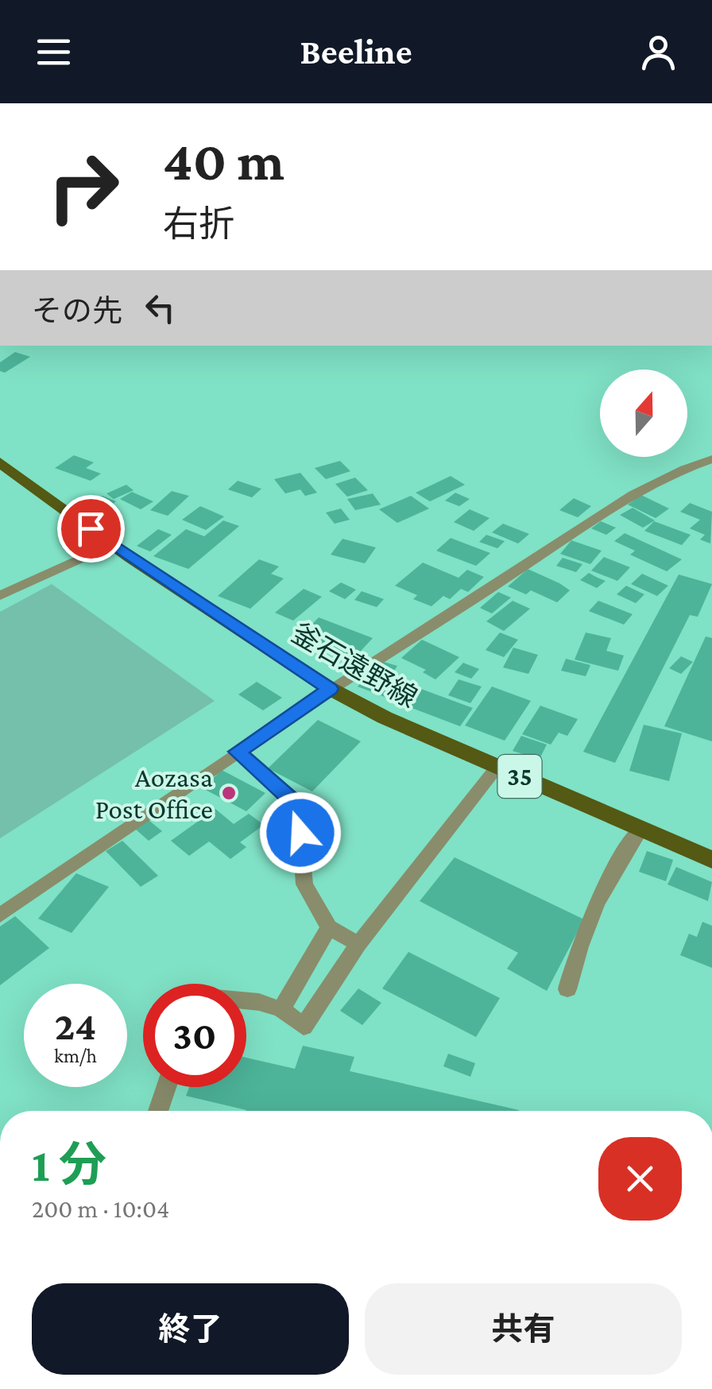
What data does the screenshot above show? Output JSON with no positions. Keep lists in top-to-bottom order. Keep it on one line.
{"streets":{"main road":["釜石遠野線","35"]},"places":["Aozasa Post Office"],"north":"top","page":{"header":"Beeline","turn":["40 m","右折"],"then":"その先","speed":"24 km/h","limit":"30","heading":["1 分","200 m · 10:04"],"buttons":["終了","共有"]}}
